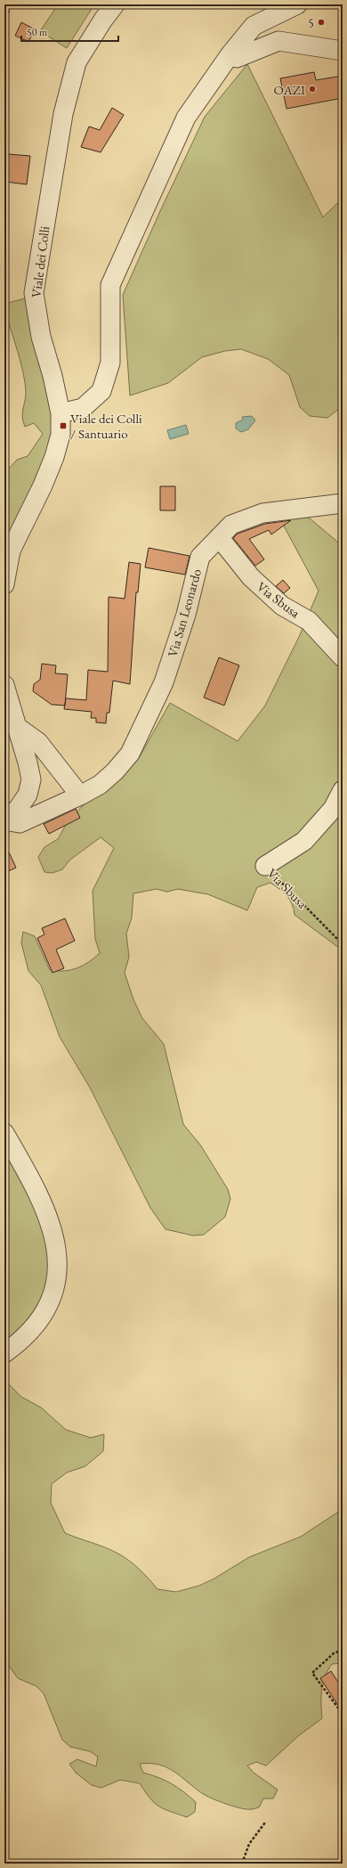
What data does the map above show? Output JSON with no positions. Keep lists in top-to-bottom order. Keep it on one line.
{"streets":{"street":["Viale dei Colli","Via Sbusa","Via San Leonardo"]},"crossings":[["Via Sbusa","Via San Leonardo"]],"places":{"other":["5","OAZI"],"transit":["Viale dei Colli / Santuario"]},"scale_bar":"50 m"}
